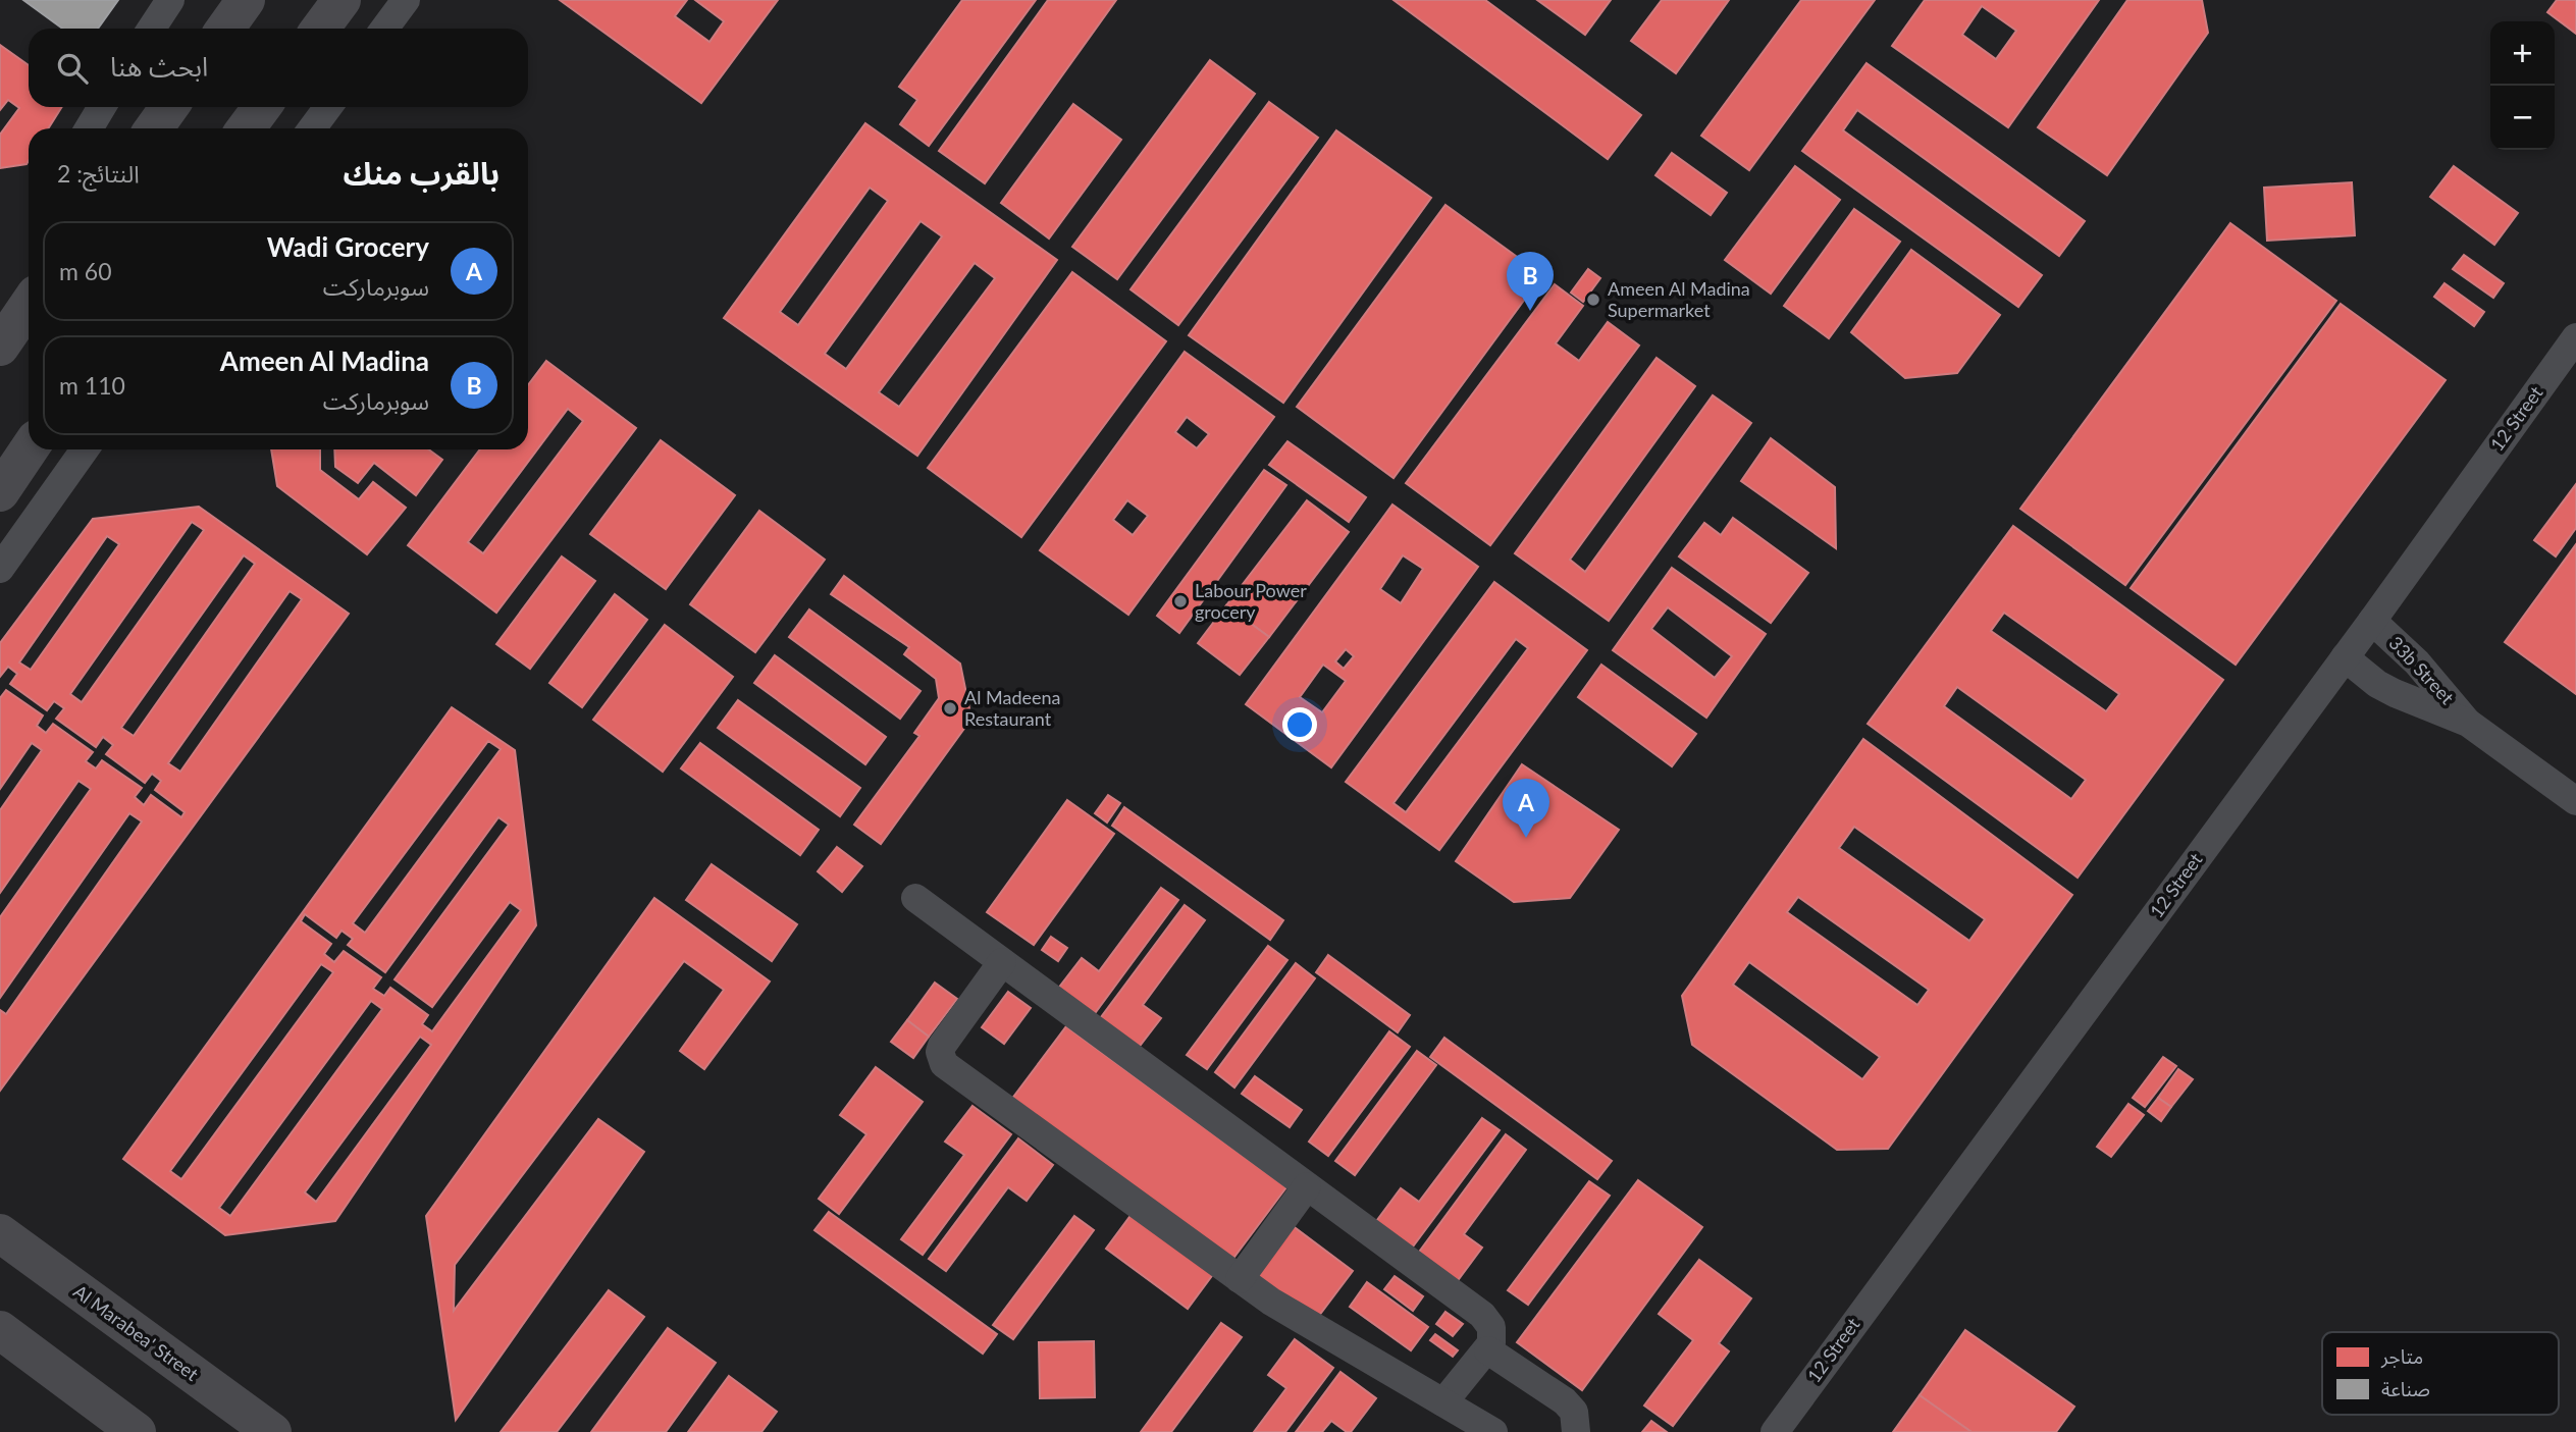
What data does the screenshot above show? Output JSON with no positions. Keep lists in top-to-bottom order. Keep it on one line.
{"streets":{"main road":["Al Marabea' Street"],"street":["12 Street","33b Street"]},"crossings":[["12 Street","33b Street"]],"places":["Ameen Al Madina Supermarket","Labour Power grocery","Al Madeena Restaurant"],"legend":["متاجر","صناعة"],"page":{"map_buttons":["+","−"],"search":"ابحث هنا","heading":["بالقرب منك","النتائج: 2"],"list":[{"mark":"A","name":"Wadi Grocery","note":"سوبرماركت","value":"60 m"},{"mark":"B","name":"Ameen Al Madina","note":"سوبرماركت","value":"110 m"}],"pins":["B","A"]}}
